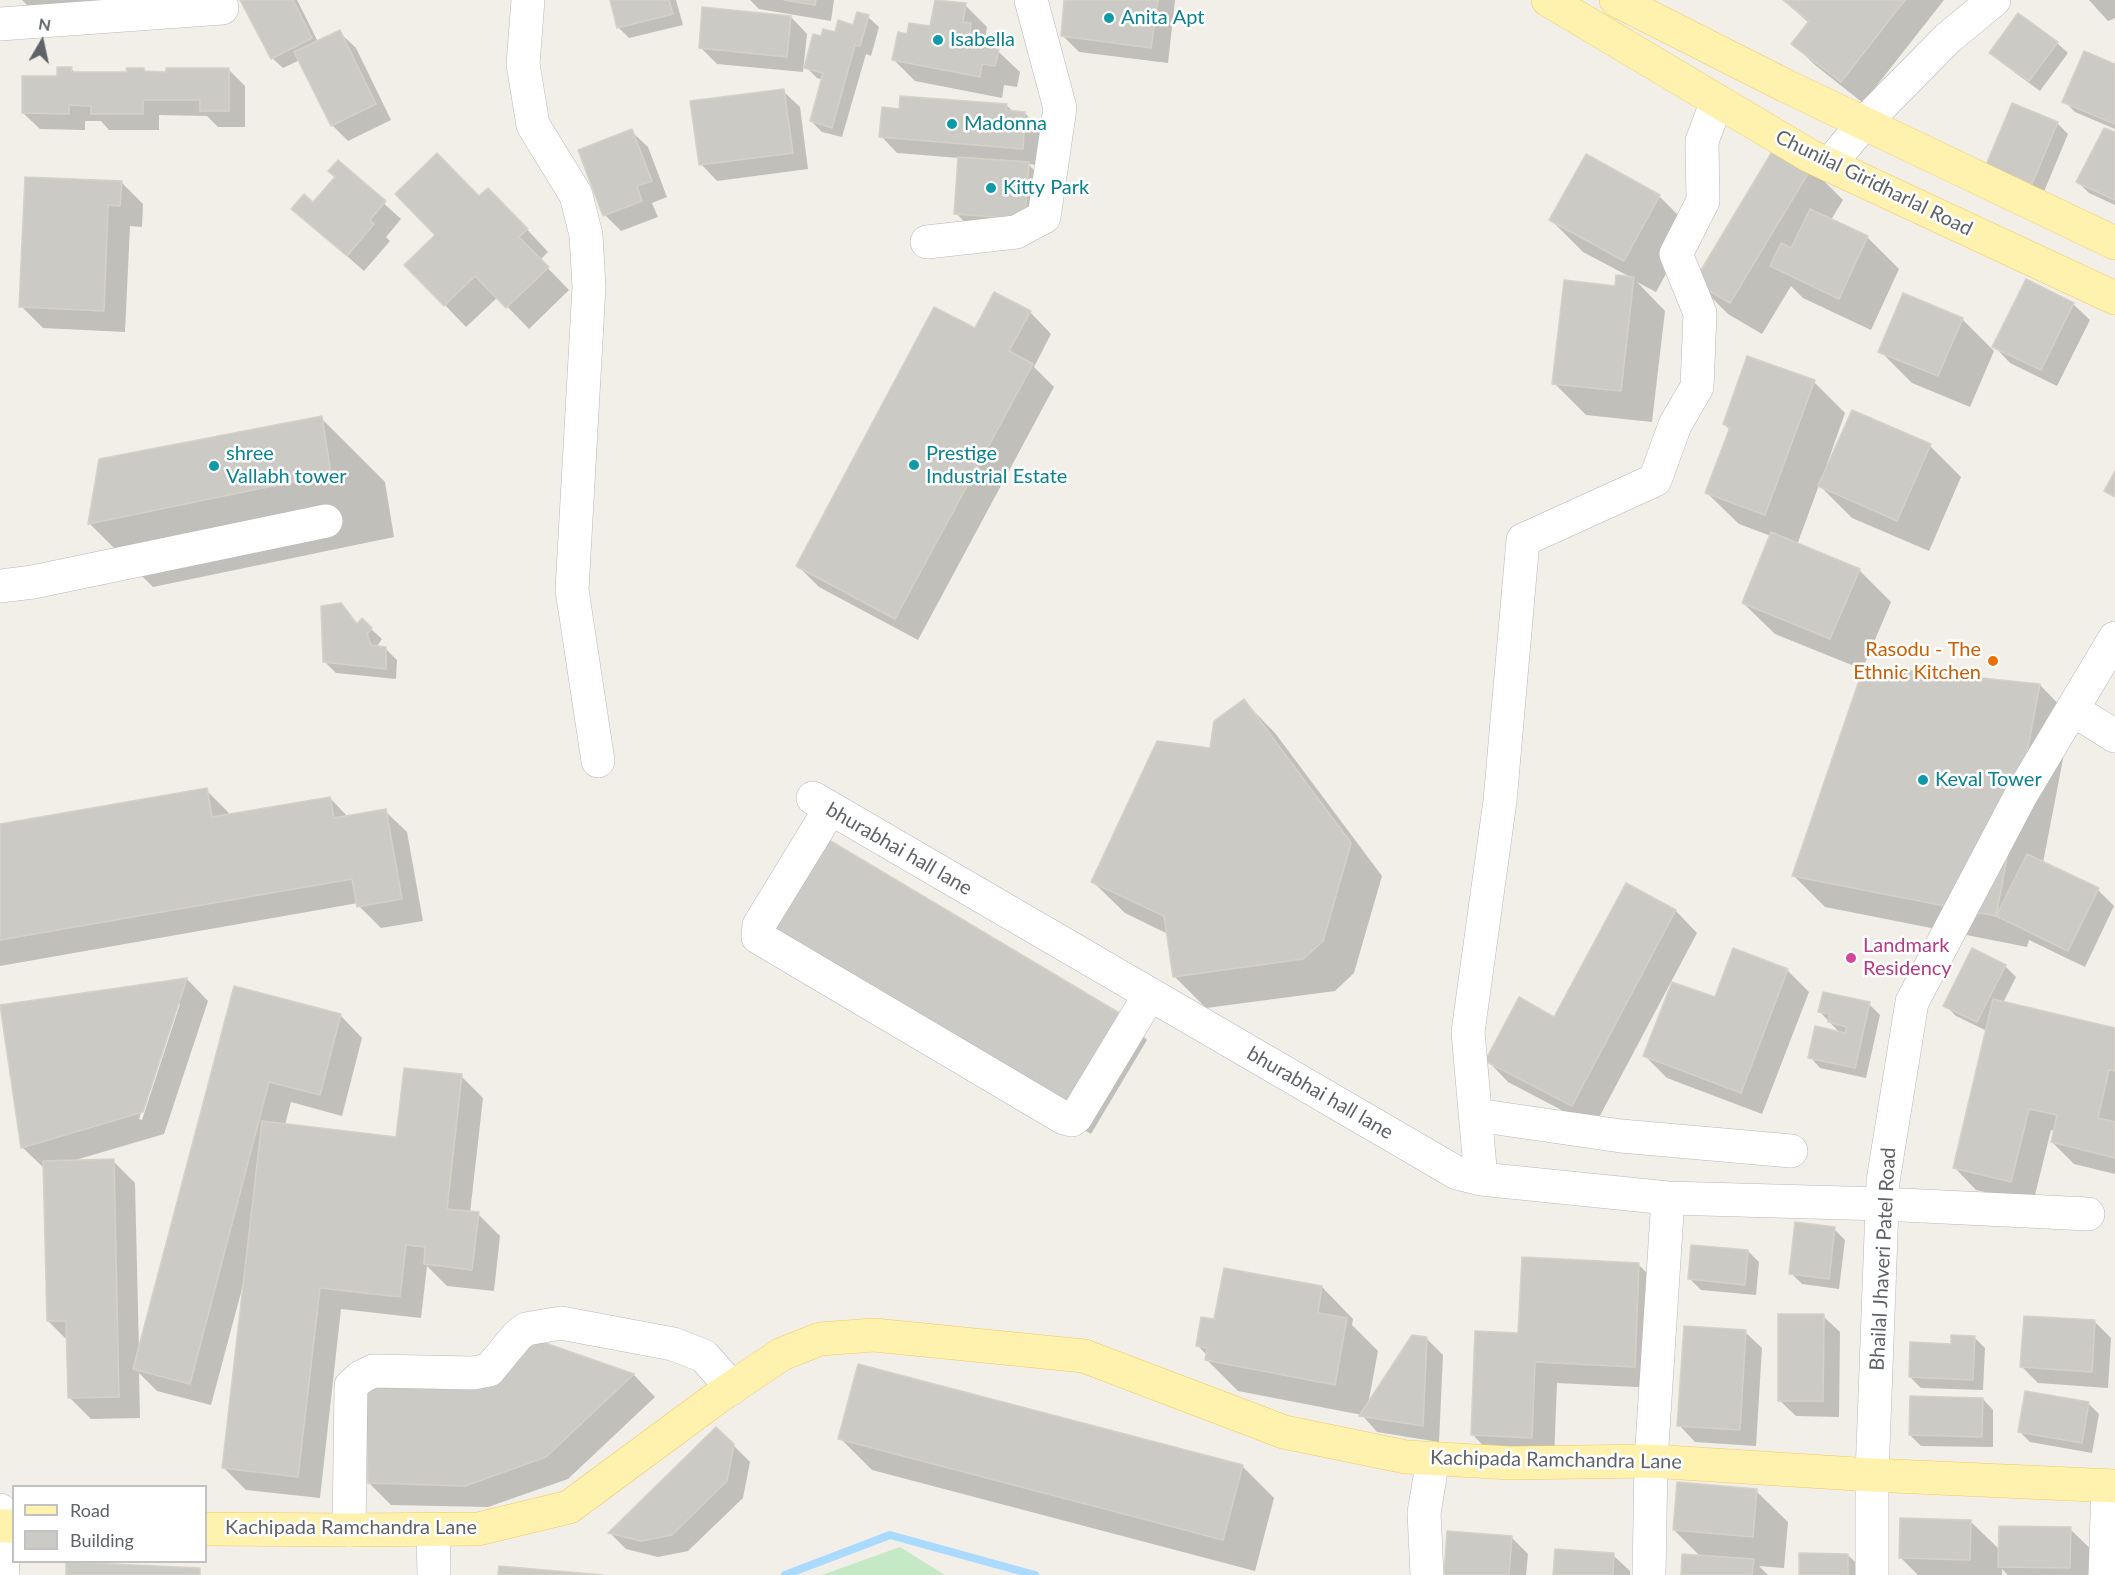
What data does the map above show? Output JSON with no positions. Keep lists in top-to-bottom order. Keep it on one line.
{"streets":{"main road":["Chunilal Giridharlal Road","Kachipada Ramchandra Lane"],"street":["bhurabhai hall lane","Bhailal Jhaveri Patel Road"]},"crossings":[["bhurabhai hall lane","Bhailal Jhaveri Patel Road"],["Bhailal Jhaveri Patel Road","Kachipada Ramchandra Lane"]],"places":["Anita Apt","Isabella","Madonna","Kitty Park","Prestige Industrial Estate","shree Vallabh tower","Rasodu - The Ethnic Kitchen","Keval Tower","Landmark Residency"],"legend":["Road","Building"],"north":"top"}
